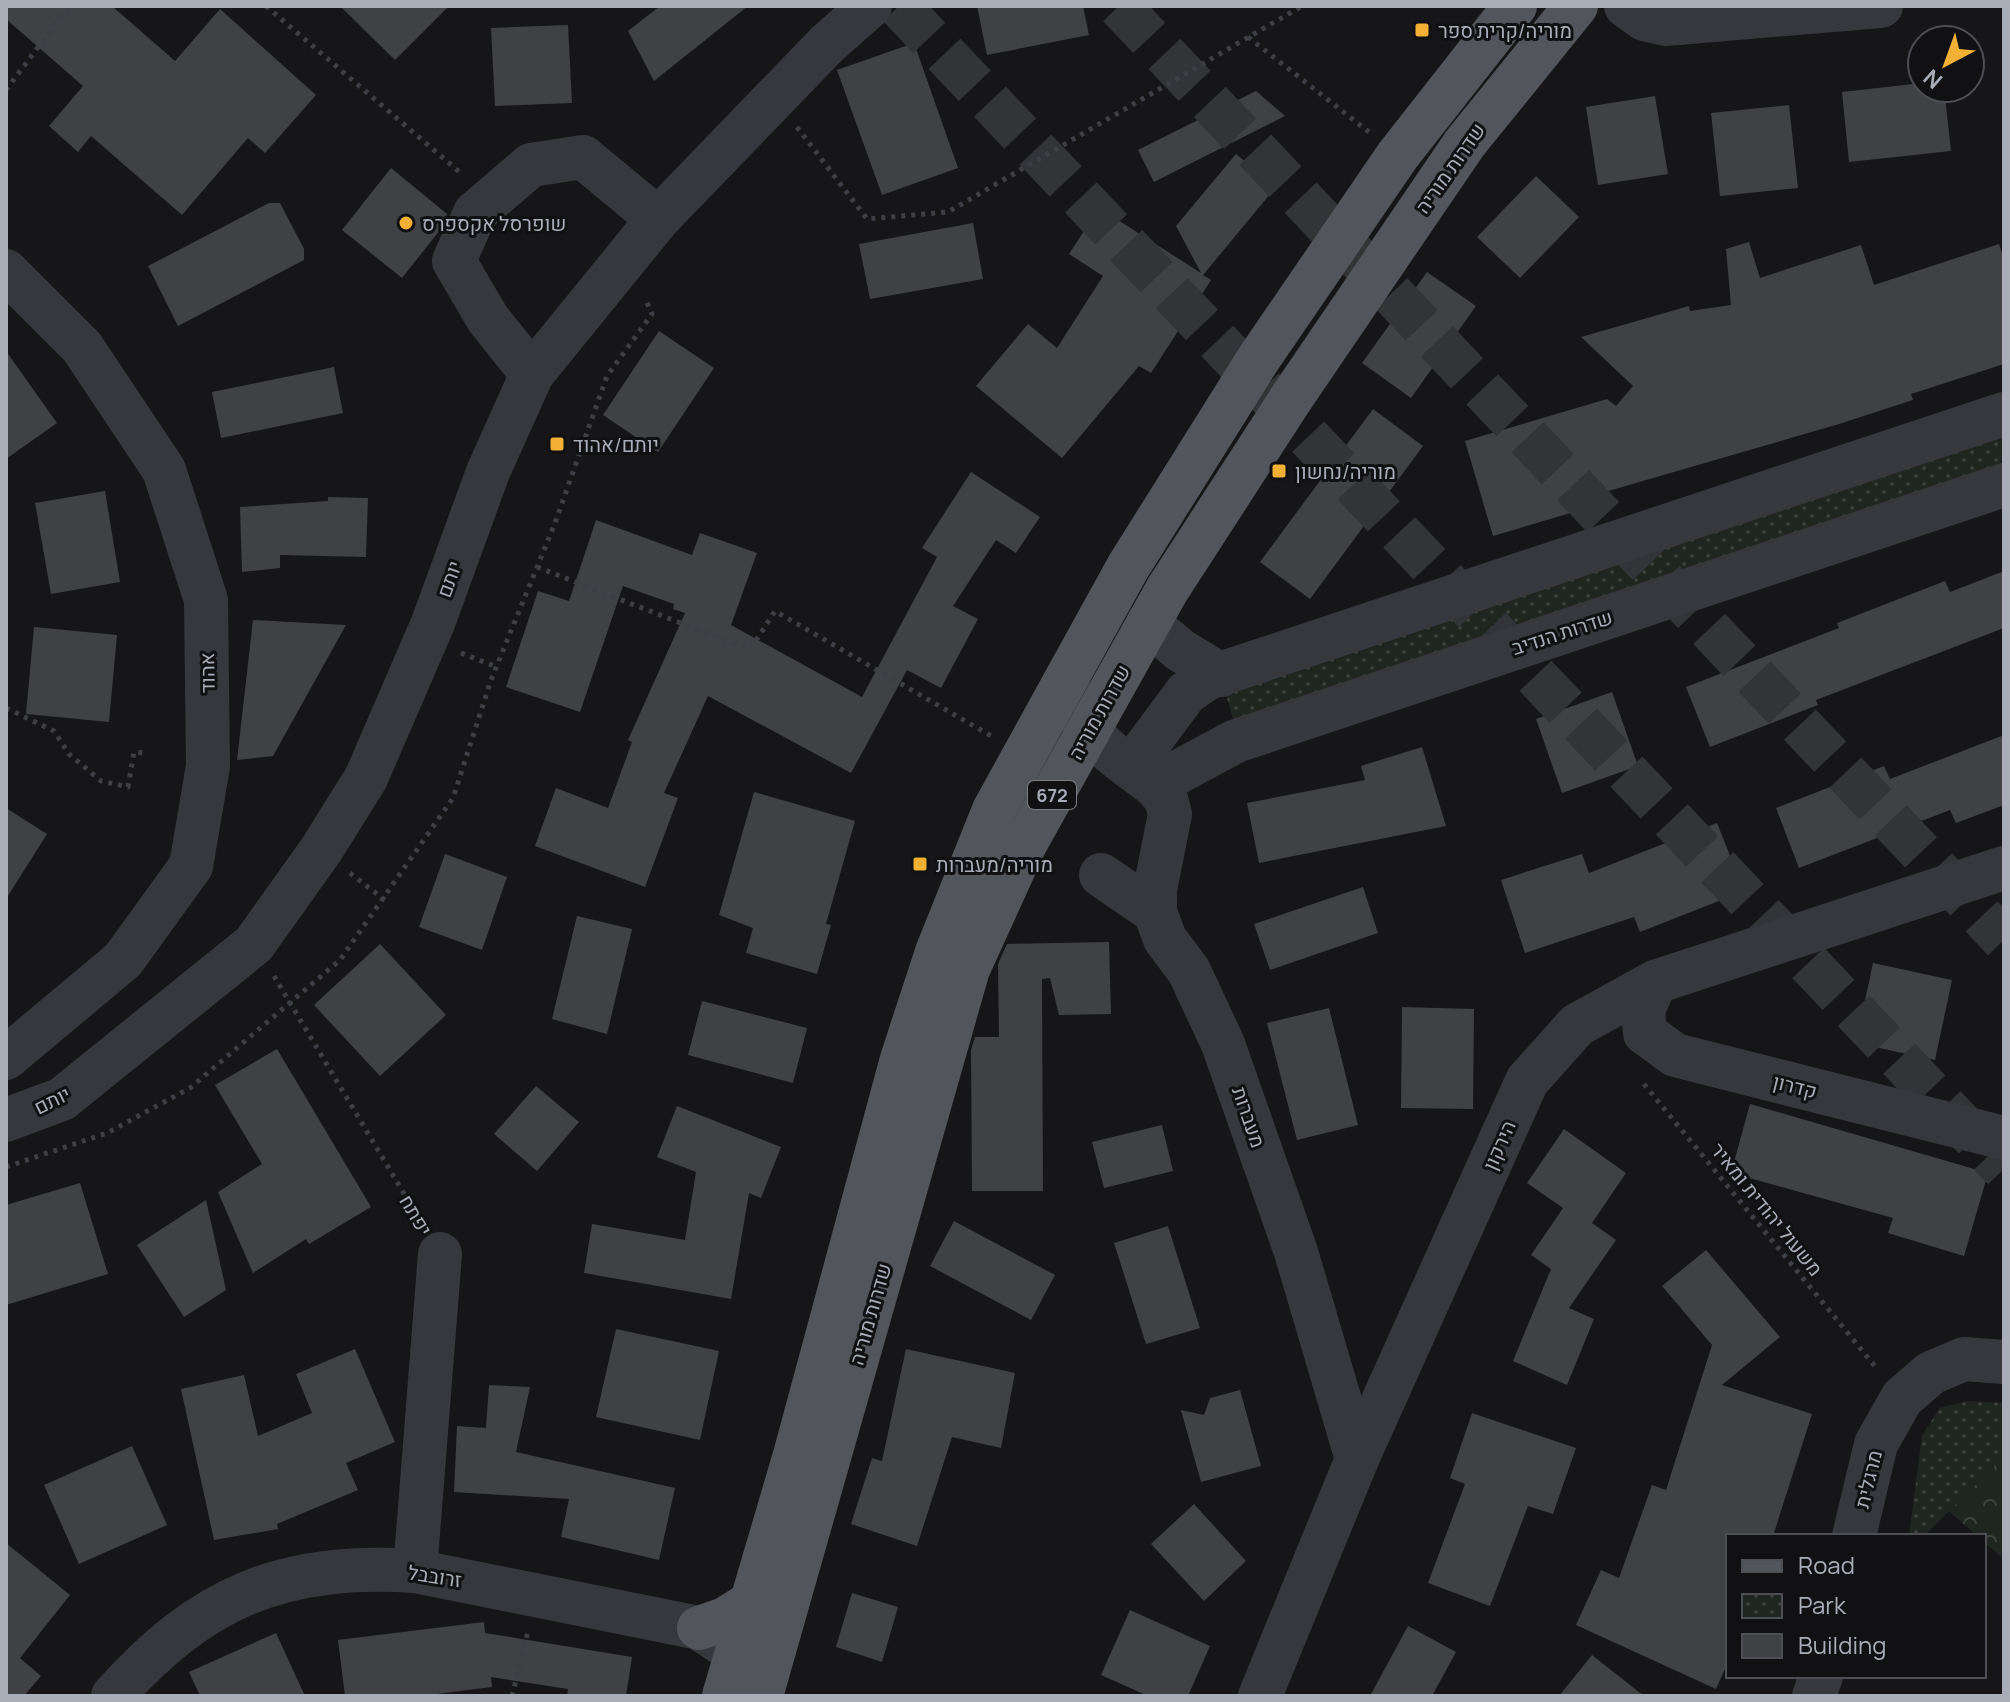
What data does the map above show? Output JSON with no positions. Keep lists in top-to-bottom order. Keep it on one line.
{"streets":{"main road":["שדרות מוריה","672"],"street":["יותם","שדרות הנדיב","אהוד","קדרון","מעברות","הירקון","יפתח","מרגלית","זרובבל"],"path":["משעול יהודית ומאיר"]},"crossings":[["שדרות מוריה","זרובבל"],["יותם","יפתח"],["שדרות הנדיב","מעברות"],["קדרון","משעול יהודית ומאיר"],["מעברות","הירקון"],["משעול יהודית ומאיר","מרגלית"],["יפתח","זרובבל"]],"places":{"transit":["מוריה/קרית ספר","יותם/אהוד","מוריה/נחשון","מוריה/מעברות"],"other":["שופרסל אקספרס"]},"legend":["Road","Park","Building"],"north":"bottom left"}
